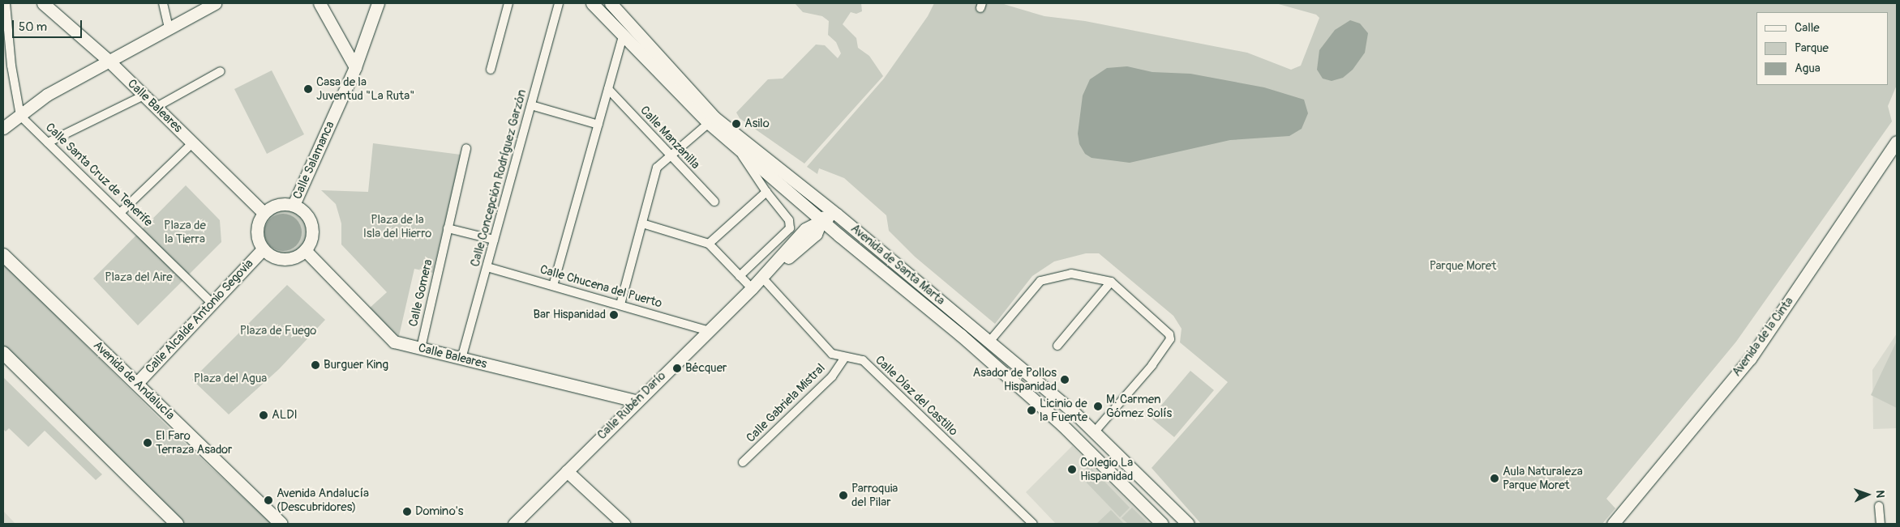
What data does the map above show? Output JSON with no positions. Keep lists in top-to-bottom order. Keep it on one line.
{"streets":{"main road":["Avenida de Andalucía"],"street":["Calle Baleares","Calle Manzanilla","Calle Salamanca","Calle Santa Cruz de Tenerife","Calle Concepción Rodríguez Garzón","Avenida de Santa Marta","Calle Chucena del Puerto","Calle Gomera","Calle Alcalde Antonio Segovia","Avenida de la Cinta","Calle Díaz del Castillo","Calle Gabriela Mistral","Calle Rubén Darío"]},"crossings":[["Calle Baleares","Calle Salamanca"],["Calle Baleares","Calle Concepción Rodríguez Garzón"],["Calle Baleares","Calle Gomera"],["Calle Baleares","Calle Alcalde Antonio Segovia"],["Calle Baleares","Calle Rubén Darío"],["Calle Salamanca","Calle Alcalde Antonio Segovia"],["Calle Santa Cruz de Tenerife","Calle Alcalde Antonio Segovia"],["Calle Concepción Rodríguez Garzón","Calle Chucena del Puerto"],["Avenida de Santa Marta","Calle Rubén Darío"],["Calle Chucena del Puerto","Calle Rubén Darío"],["Calle Alcalde Antonio Segovia","Avenida de Andalucía"],["Calle Díaz del Castillo","Calle Gabriela Mistral"],["Calle Díaz del Castillo","Calle Rubén Darío"]],"parks":["Plaza de la Isla del Hierro","Plaza de la Tierra","Parque Moret","Plaza del Aire","Plaza de Fuego","Plaza del Agua"],"places":["Casa de la Juventud \"La Ruta\"","Asilo","Bar Hispanidad","Burguer King","Bécquer","Asador de Pollos Hispanidad","M. Carmen Gómez Solís","Licinio de la Fuente","ALDI","El Faro Terraza Asador","Colegio La Hispanidad","Aula Naturaleza Parque Moret","Parroquia del Pilar","Avenida Andalucía (Descubridores)","Domino's"],"legend":["Calle","Parque","Agua"],"scale_bar":"50 m","north":"right"}
